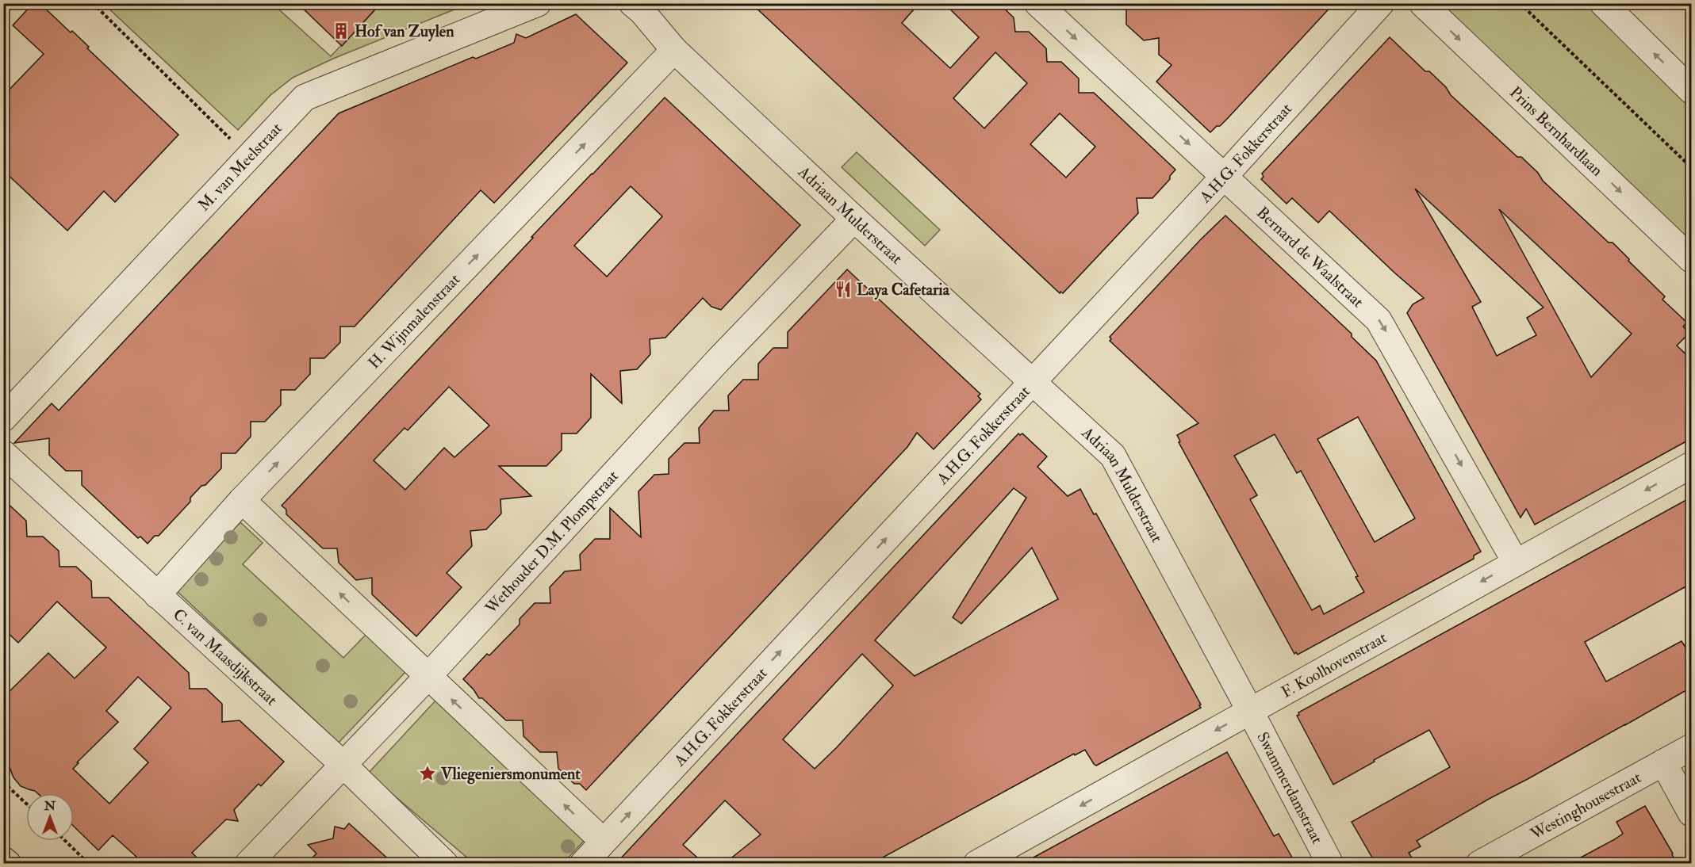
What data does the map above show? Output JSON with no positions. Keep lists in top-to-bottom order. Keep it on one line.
{"streets":{"street":["Prins Bernhardlaan","A.H.G. Fokkerstraat","M. van Meelstraat","Adriaan Mulderstraat","Bernard de Waalstraat","H. Wijnmalenstraat","Wethouder D.M. Plompstraat","C. van Maasdijkstraat","F. Koolhovenstraat","Swammerdamstraat","Westinghousestraat"]},"crossings":[["A.H.G. Fokkerstraat","Adriaan Mulderstraat"],["A.H.G. Fokkerstraat","Bernard de Waalstraat"],["Adriaan Mulderstraat","H. Wijnmalenstraat"],["Adriaan Mulderstraat","Wethouder D.M. Plompstraat"],["Adriaan Mulderstraat","F. Koolhovenstraat"],["Adriaan Mulderstraat","Swammerdamstraat"],["Bernard de Waalstraat","F. Koolhovenstraat"],["H. Wijnmalenstraat","C. van Maasdijkstraat"],["Wethouder D.M. Plompstraat","C. van Maasdijkstraat"],["F. Koolhovenstraat","Swammerdamstraat"]],"one_way":["A.H.G. Fokkerstraat","Bernard de Waalstraat","H. Wijnmalenstraat","F. Koolhovenstraat"],"places":{"building":["Hof van Zuylen"],"restaurant":["Laya Cafetaria"],"place":["Vliegeniersmonument"]},"north":"top"}
